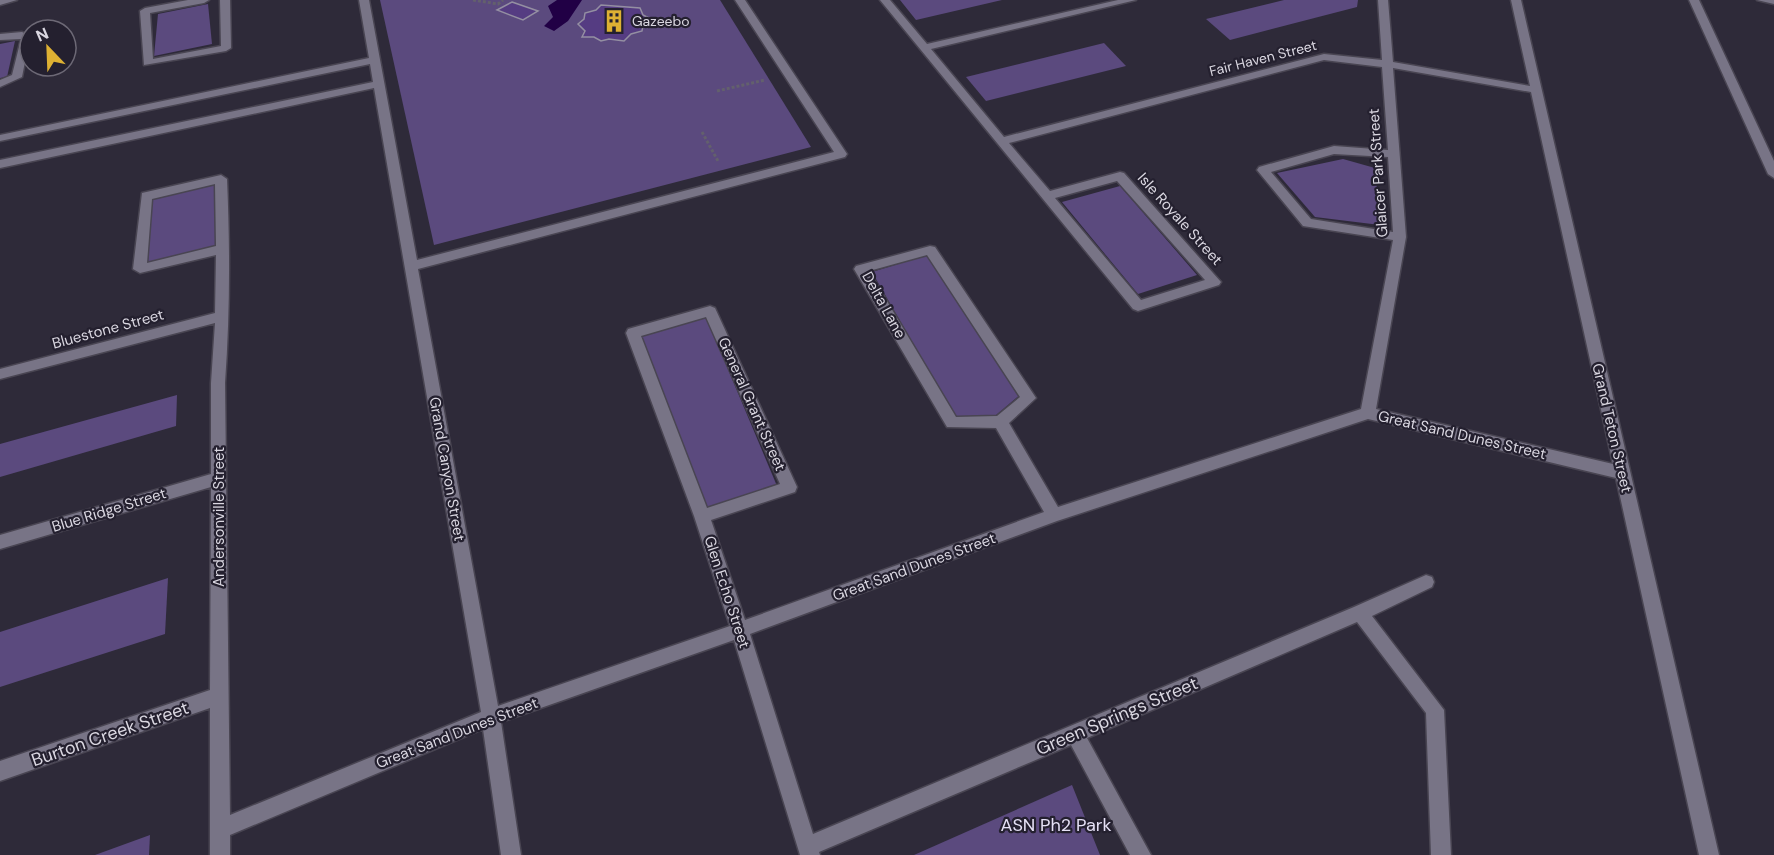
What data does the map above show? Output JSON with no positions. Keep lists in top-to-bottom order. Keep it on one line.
{"streets":{"street":["Fair Haven Street","Glaicer Park Street","Isle Royale Street","Delta Lane","Bluestone Street","General Grant Street","Grand Teton Street","Great Sand Dunes Street","Grand Canyon Street","Blue Ridge Street","Andersonville Street","Glen Echo Street","Green Springs Street","Burton Creek Street"]},"crossings":[["Fair Haven Street","Glaicer Park Street"],["Fair Haven Street","Isle Royale Street"],["Fair Haven Street","Grand Teton Street"],["Glaicer Park Street","Great Sand Dunes Street"],["Bluestone Street","Andersonville Street"],["General Grant Street","Glen Echo Street"],["Grand Teton Street","Great Sand Dunes Street"],["Great Sand Dunes Street","Grand Canyon Street"],["Great Sand Dunes Street","Andersonville Street"],["Great Sand Dunes Street","Glen Echo Street"],["Blue Ridge Street","Andersonville Street"],["Andersonville Street","Burton Creek Street"],["Glen Echo Street","Green Springs Street"]],"parks":["ASN Ph2 Park"],"places":{"building":["Gazeebo"]},"north":"top left"}
